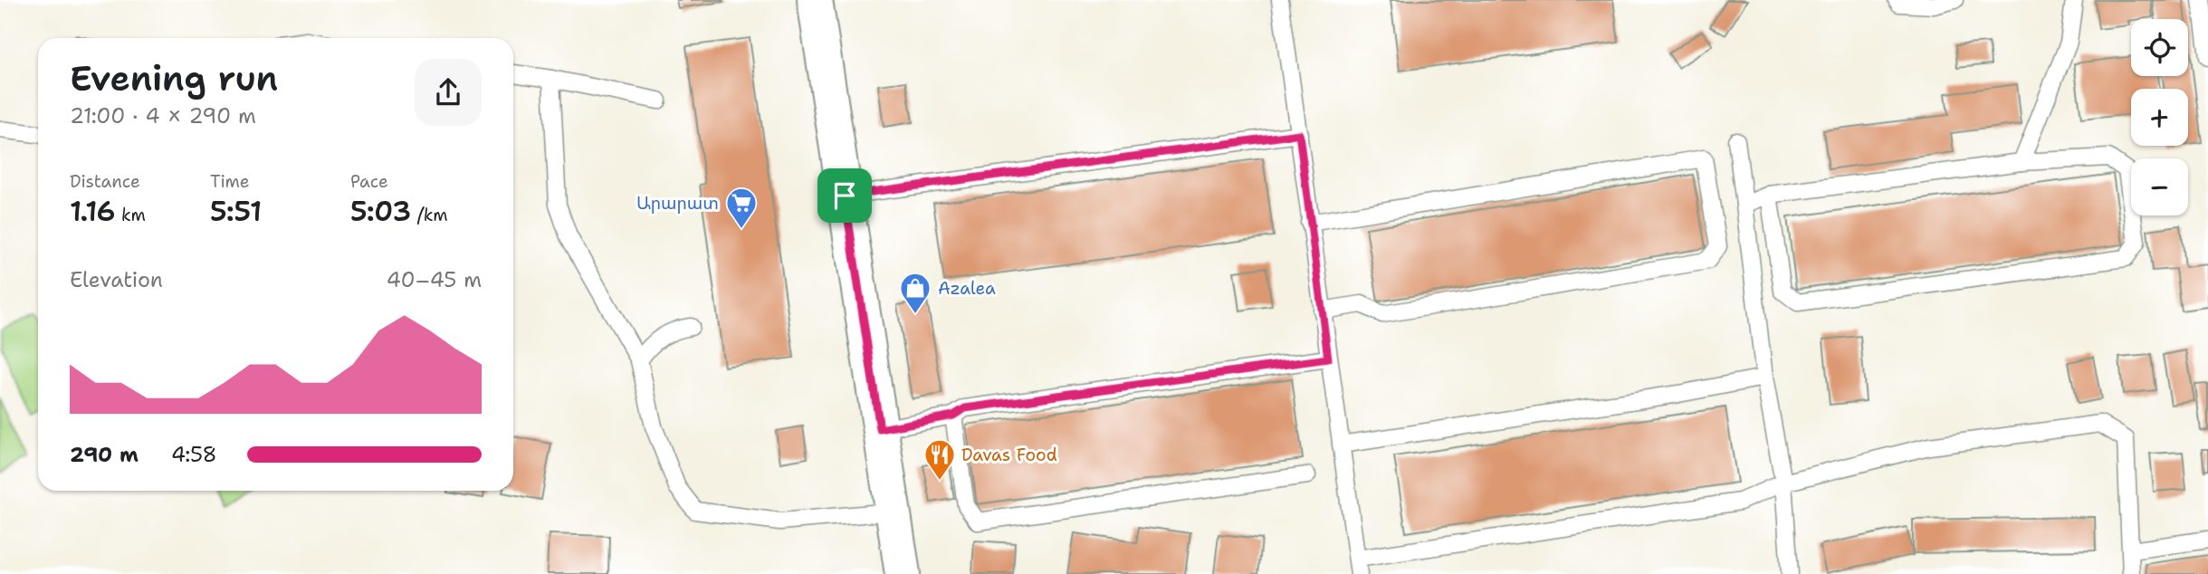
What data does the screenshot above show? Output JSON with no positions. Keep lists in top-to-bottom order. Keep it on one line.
{"places":{"supermarket":["Արարատ"],"shop":["Azalea"],"restaurant":["Davas Food"]},"page":{"map_buttons":["+","−"],"heading":["Evening run","21:00 · 4 × 290 m"],"stats":[["Distance","1.16 km"],["Time","5:51"],["Pace","5:03 /km"]],"chart":["Elevation","40–45 m"],"list":[{"name":"290 m","note":"4:58"}]}}
